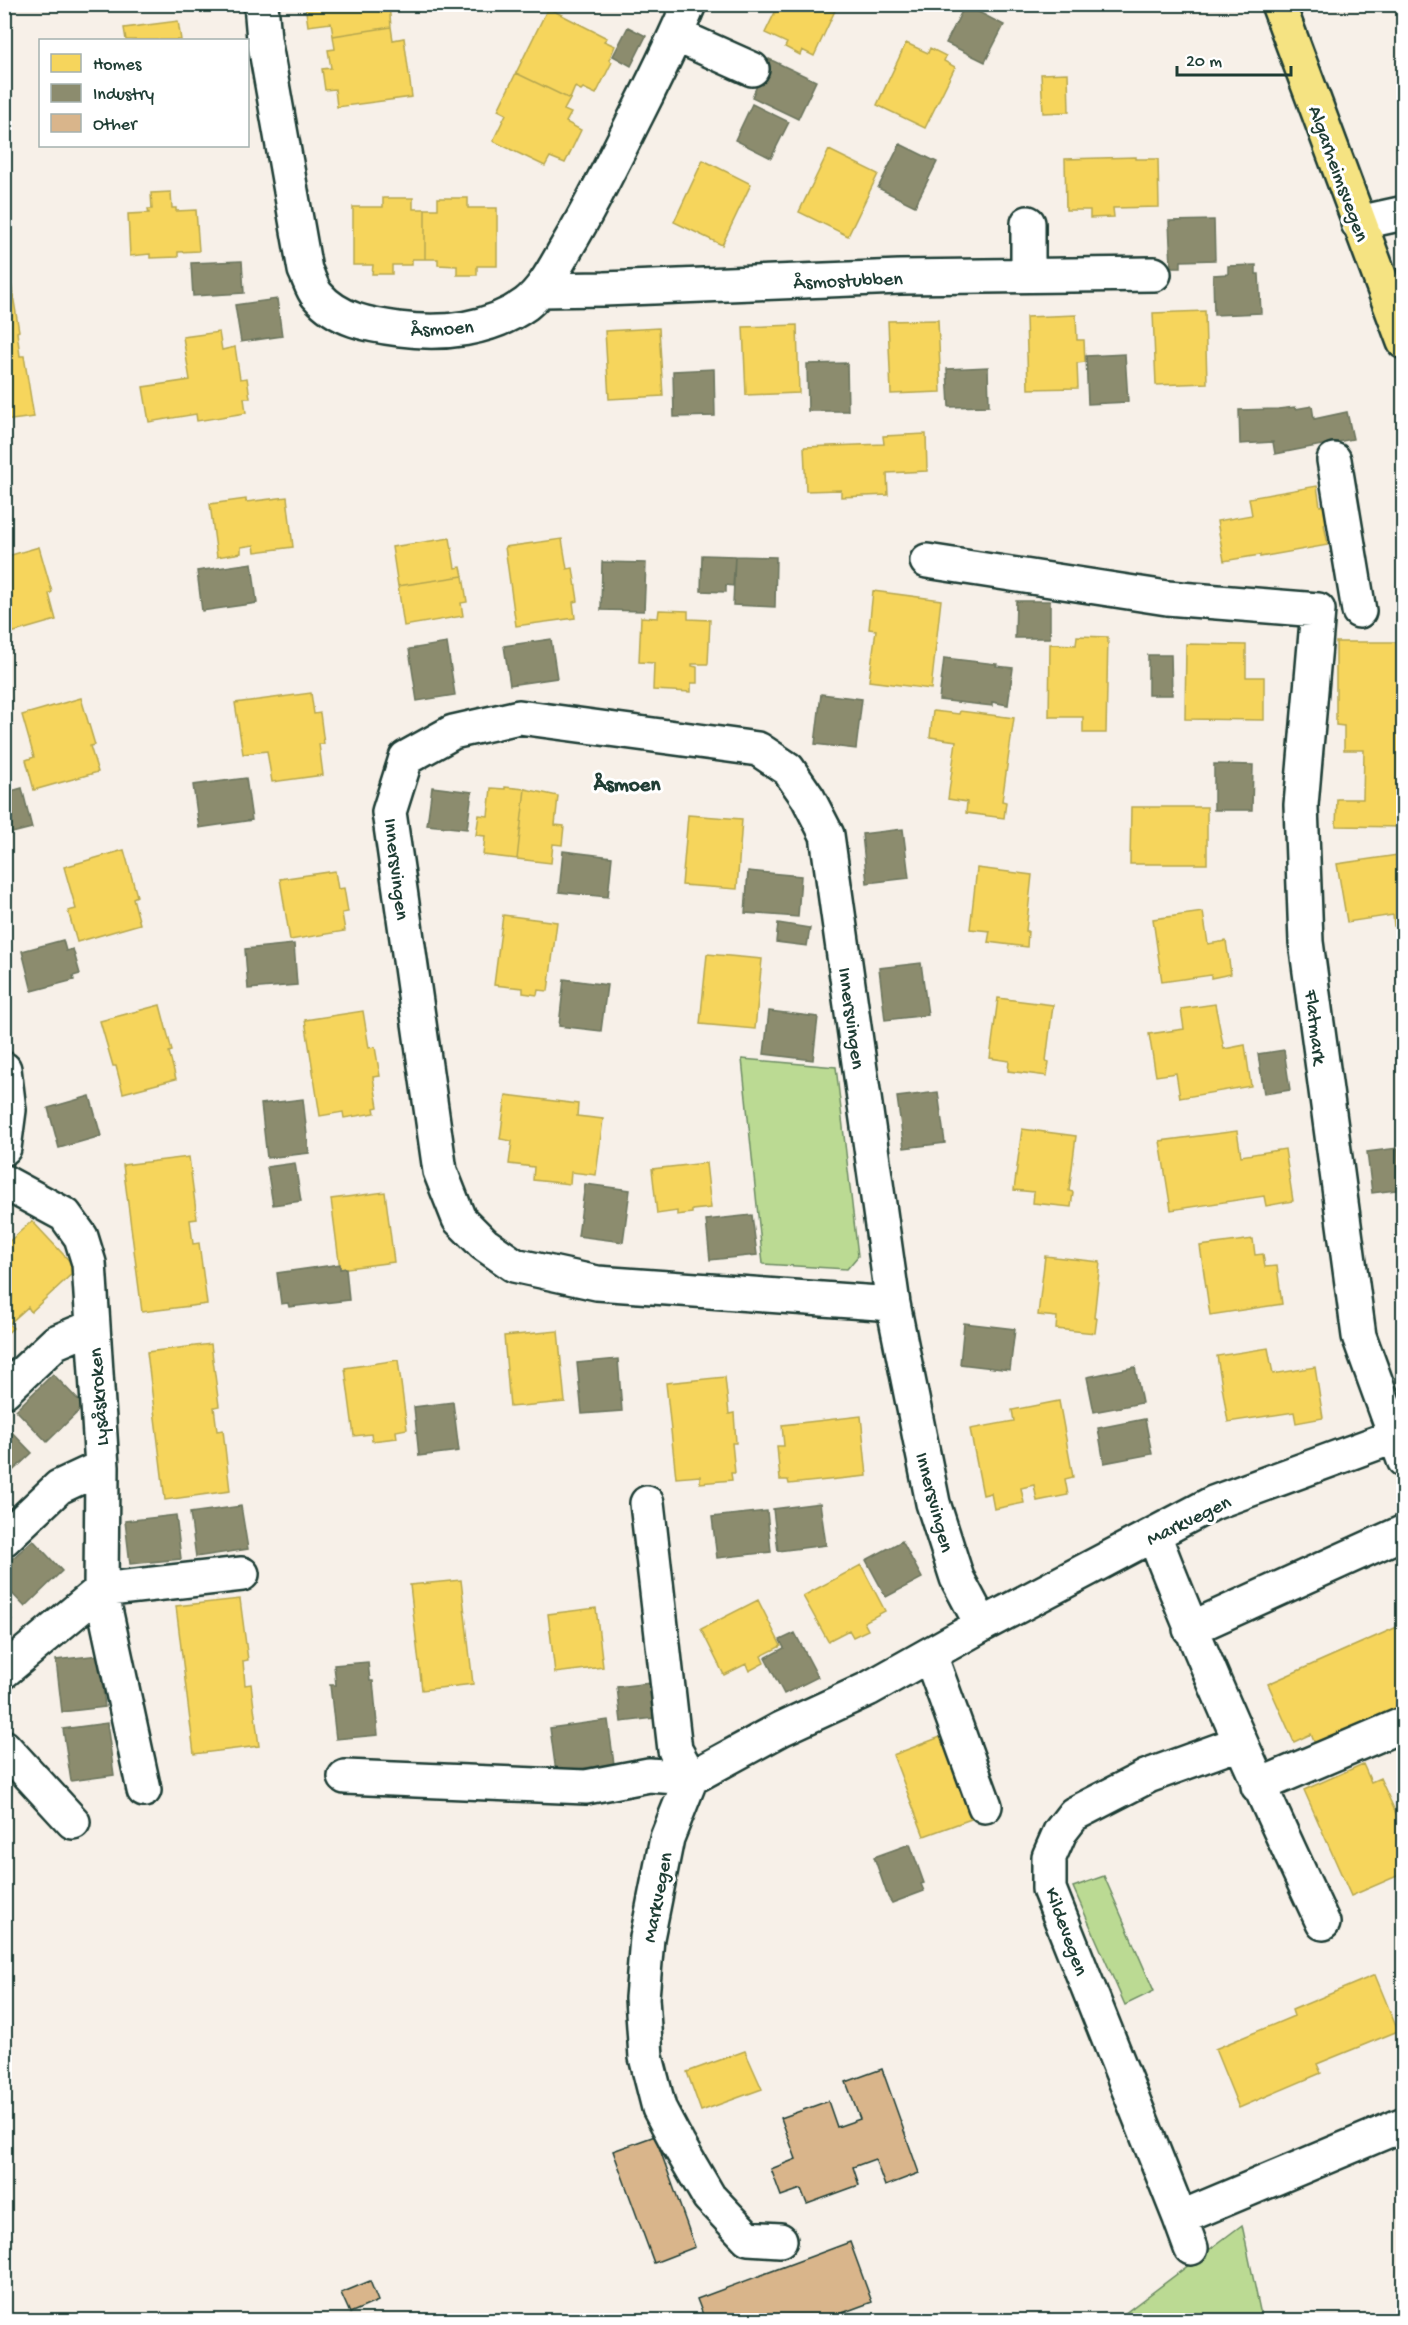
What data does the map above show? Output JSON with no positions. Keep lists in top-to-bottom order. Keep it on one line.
{"streets":{"main road":["Algarheimsvegen"],"street":["Åsmostubben","Åsmoen","Innersvingen","Flatmark","Lysåskroken","Markvegen","Kildevegen"]},"crossings":[["Åsmostubben","Åsmoen"],["Innersvingen","Markvegen"],["Flatmark","Markvegen"]],"districts":["Åsmoen"],"legend":["Homes","Industry","Other"],"scale_bar":"20 m"}
